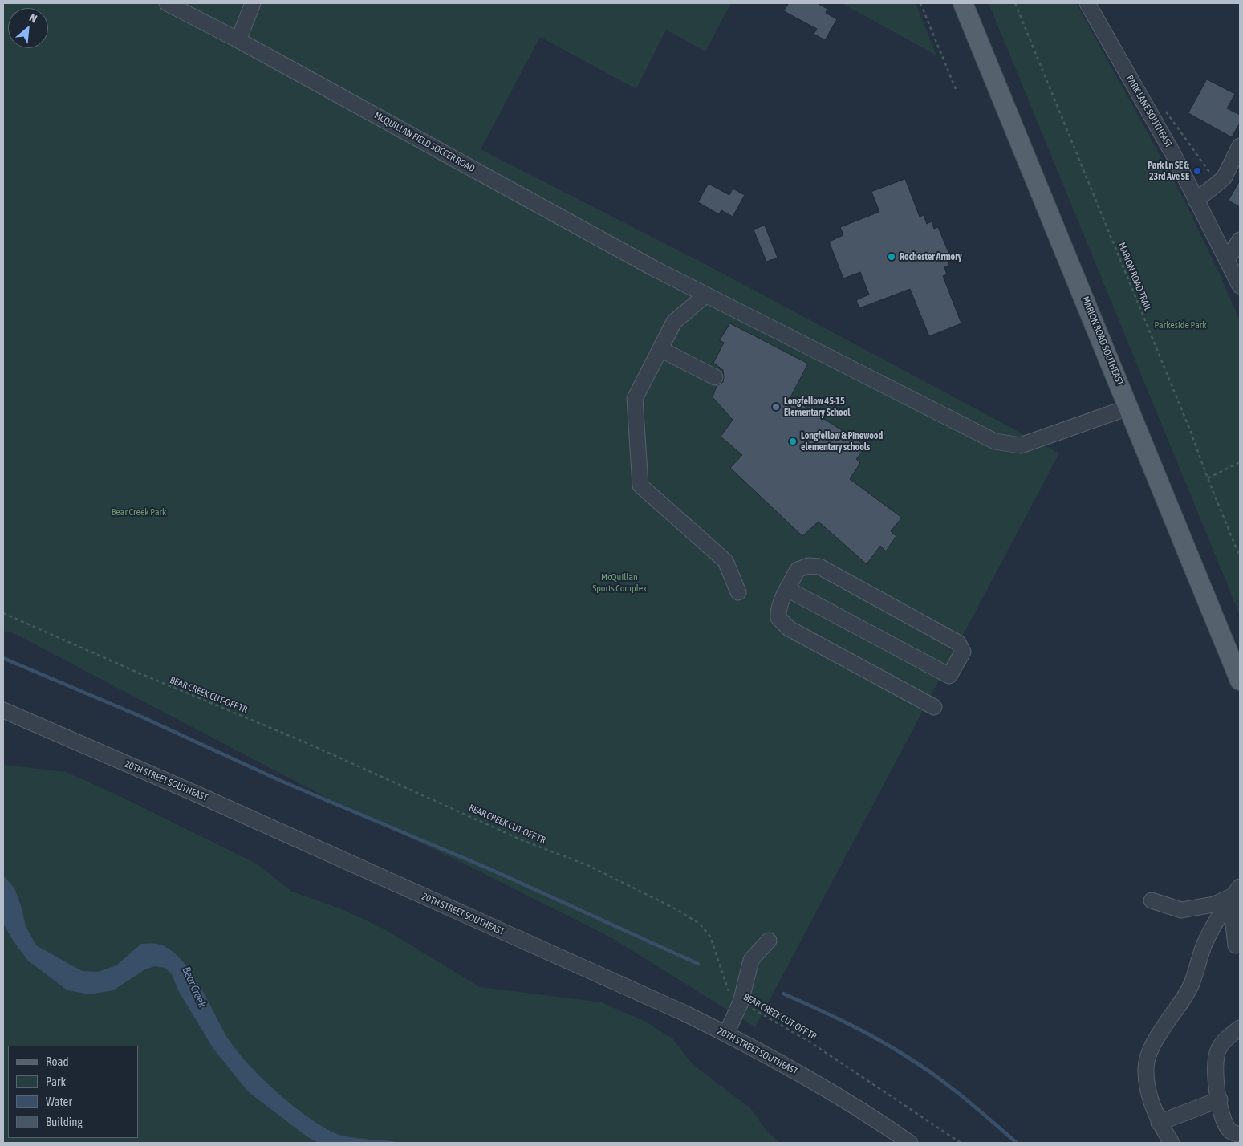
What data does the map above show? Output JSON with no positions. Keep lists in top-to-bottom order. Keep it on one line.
{"streets":{"main road":["MARION ROAD SOUTHEAST"],"street":["PARK LANE SOUTHEAST","MCQUILLAN FIELD SOCCER ROAD","20TH STREET SOUTHEAST"],"path":["MARION ROAD TRAIL","BEAR CREEK CUT-OFF TR"]},"crossings":[["MCQUILLAN FIELD SOCCER ROAD","MARION ROAD SOUTHEAST"]],"water":["Bear Creek"],"parks":["Parkeside Park","Bear Creek Park","McQuillan Sports Complex"],"places":["Park Ln SE & 23rd Ave SE","Rochester Armory","Longfellow 45-15 Elementary School","Longfellow & Pinewood elementary schools"],"legend":["Road","Park","Water","Building"],"north":"top right"}
